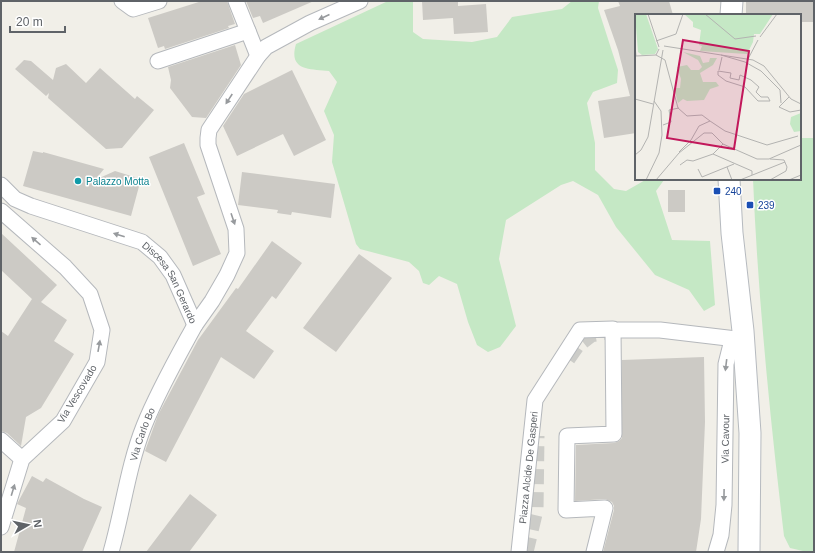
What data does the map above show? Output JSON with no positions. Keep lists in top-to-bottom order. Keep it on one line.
{"streets":{"street":["Discesa San Gerardo","Via Vescovado","Via Carlo Bo","Via Cavour","Piazza Alcide De Gasperi"]},"crossings":[["Discesa San Gerardo","Via Carlo Bo"]],"one_way":["Via Cavour"],"places":{"other":["Palazzo Motta"],"transit":["240","239"]},"scale_bar":"20 m","north":"right"}
